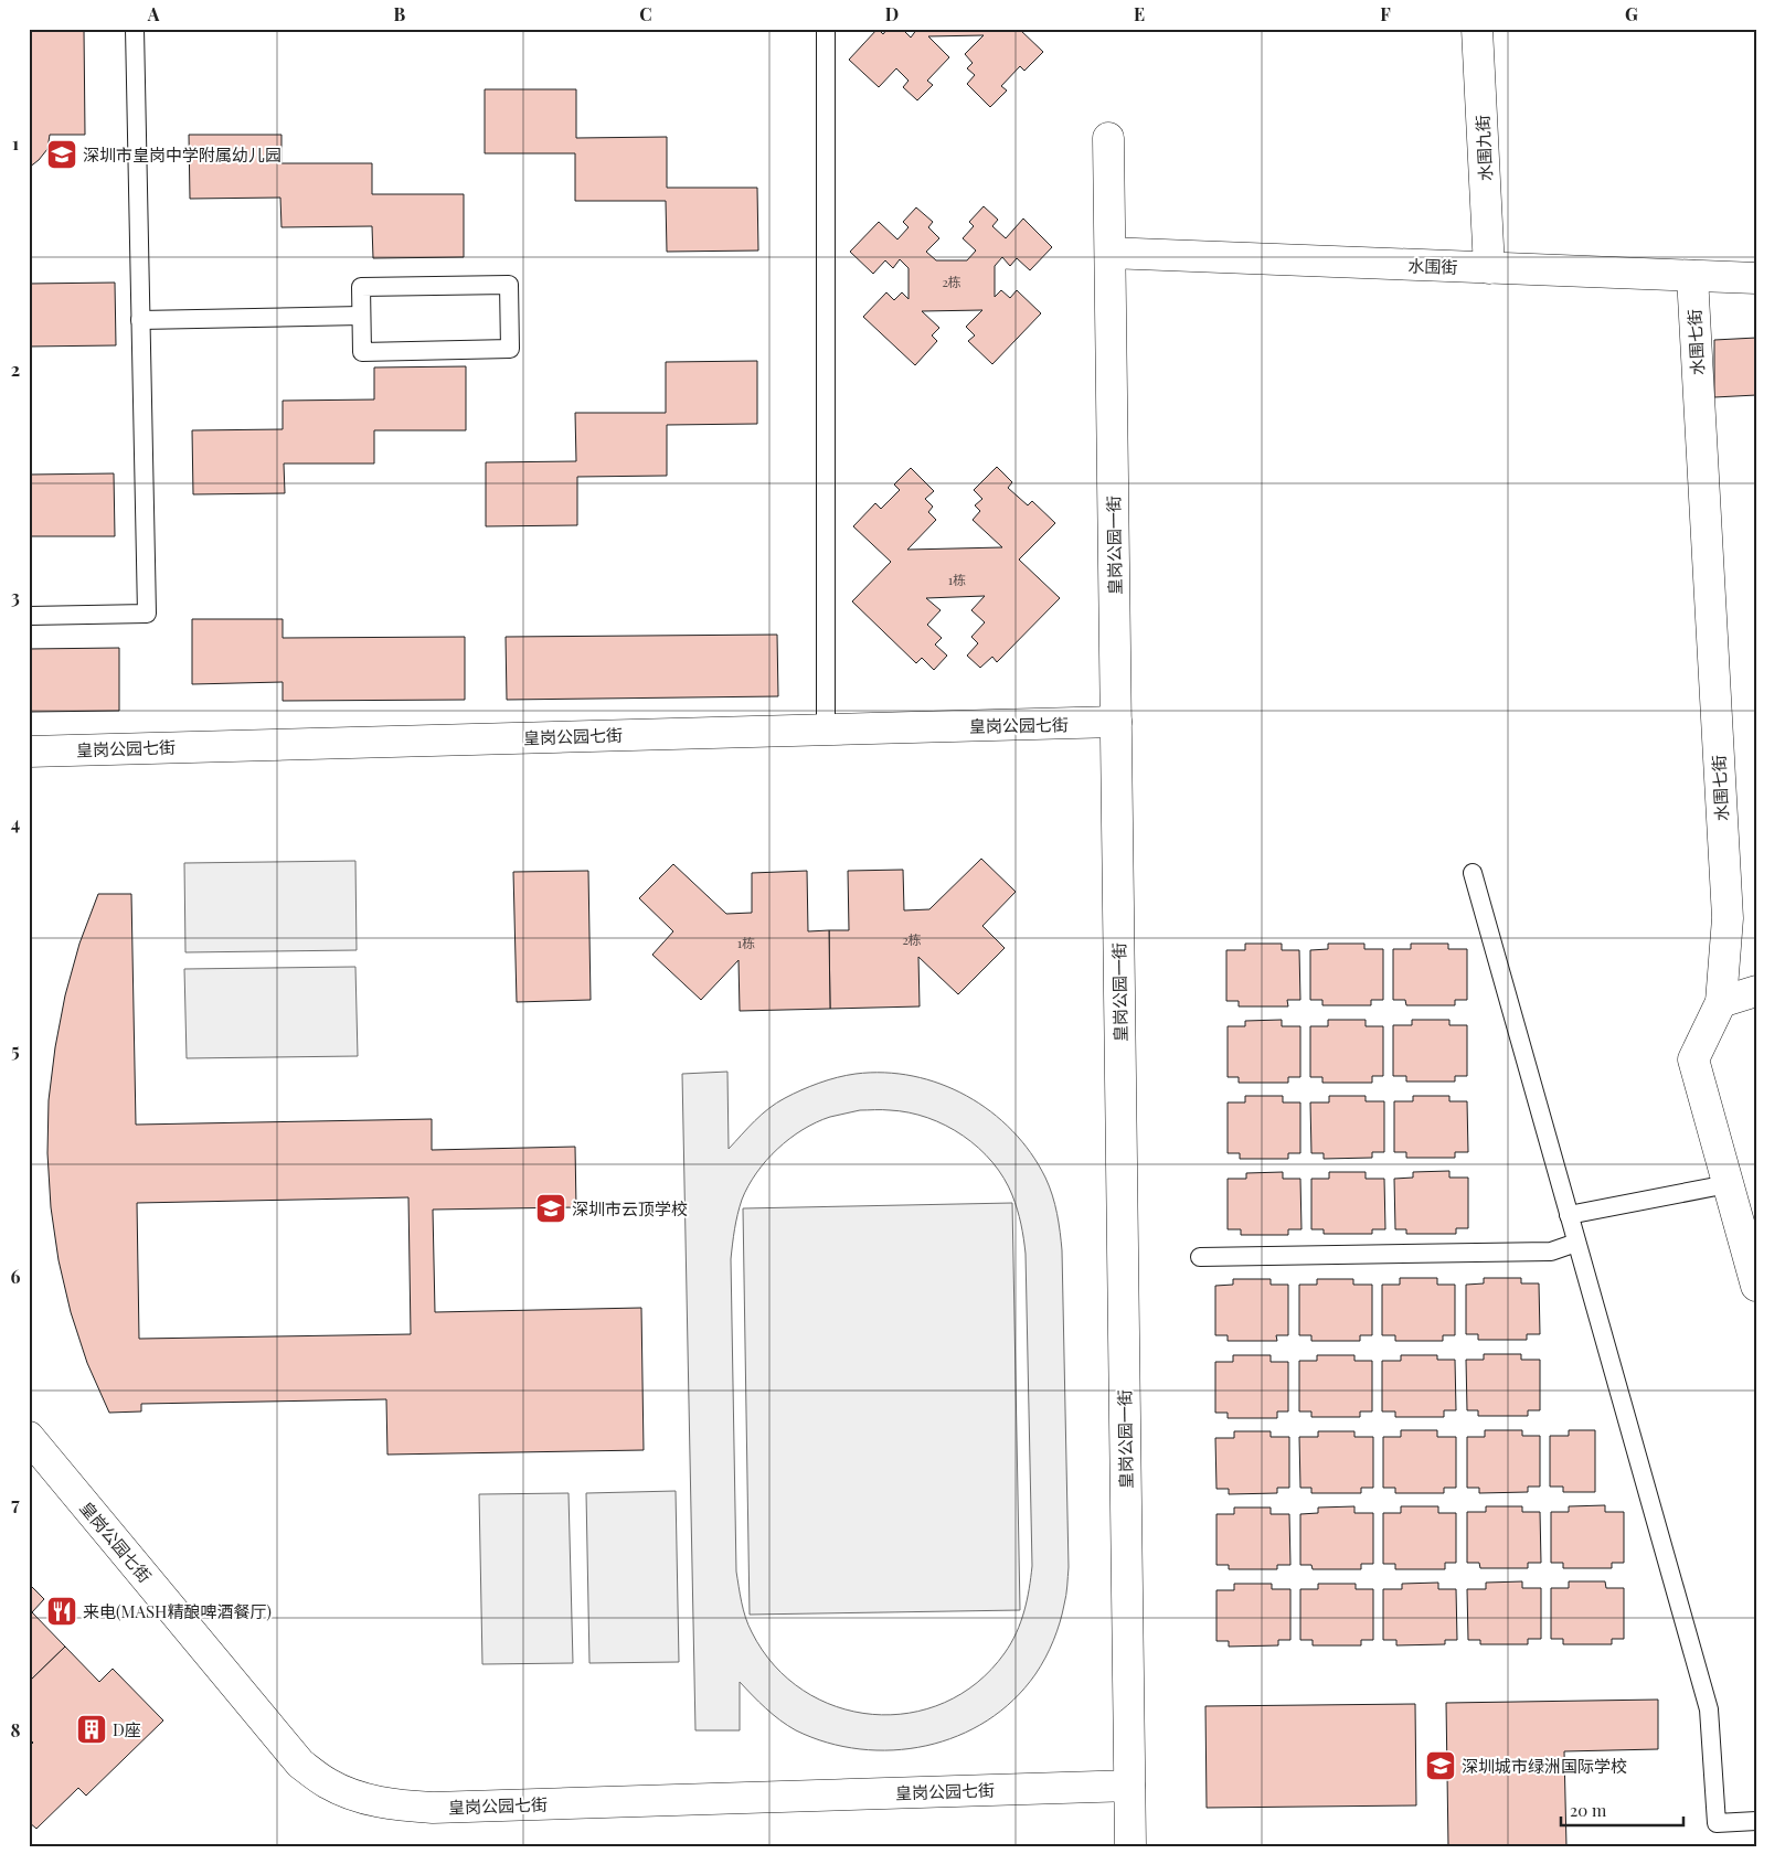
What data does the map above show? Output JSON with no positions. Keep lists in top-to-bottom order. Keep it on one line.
{"streets":{"street":["水围九街","水围街","水围七街","皇岗公园一街","皇岗公园七街"]},"crossings":[["水围九街","水围街"],["水围街","水围七街"],["水围街","皇岗公园一街"],["皇岗公园一街","皇岗公园七街"]],"places":{"school or university":["深圳市皇岗中学附属幼儿园","深圳市云顶学校","深圳城市绿洲国际学校"],"restaurant":["来电(MASH精酿啤酒餐厅)"],"building":["D座"]},"house_numbers":["2栋","1栋","2栋","1栋"],"scale_bar":"20 m","grid":{"columns":["A","B","C","D","E","F","G"],"rows":["1","2","3","4","5","6","7","8"]}}
